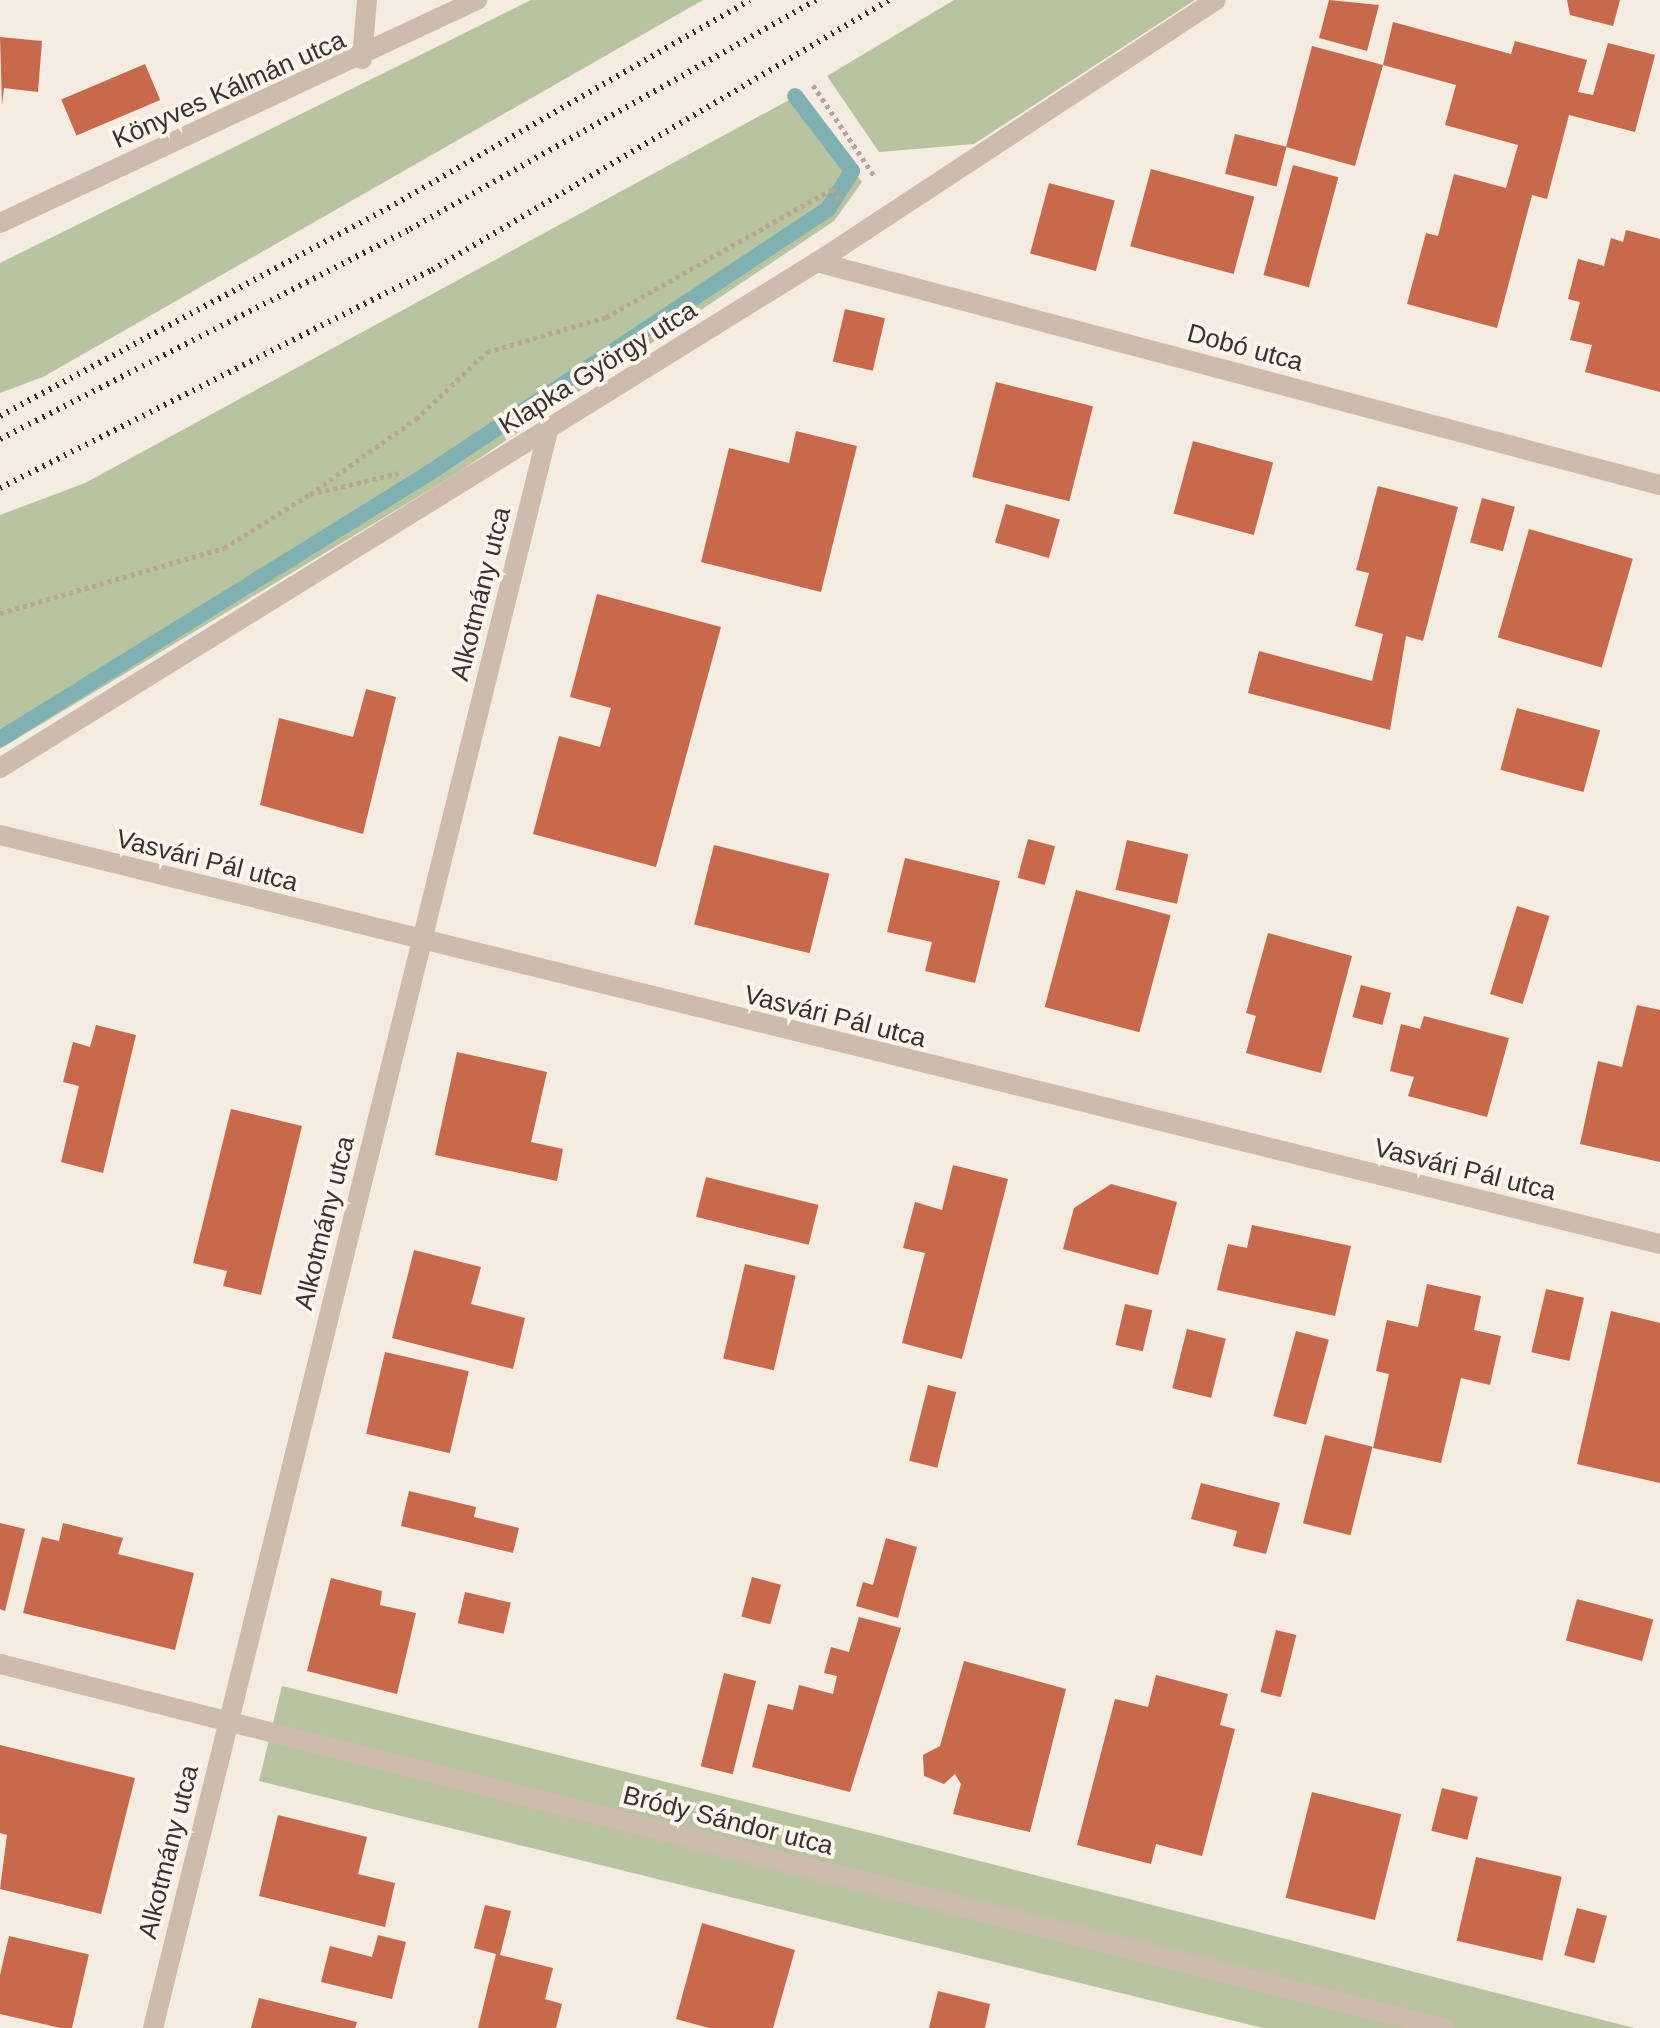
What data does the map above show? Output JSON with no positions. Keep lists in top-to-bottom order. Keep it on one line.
{"streets":{"street":["Könyves Kálmán utca","Dobó utca","Klapka György utca","Alkotmány utca","Vasvári Pál utca","Bródy Sándor utca"]},"crossings":[["Dobó utca","Klapka György utca"],["Klapka György utca","Alkotmány utca"],["Alkotmány utca","Vasvári Pál utca"],["Alkotmány utca","Bródy Sándor utca"]]}
